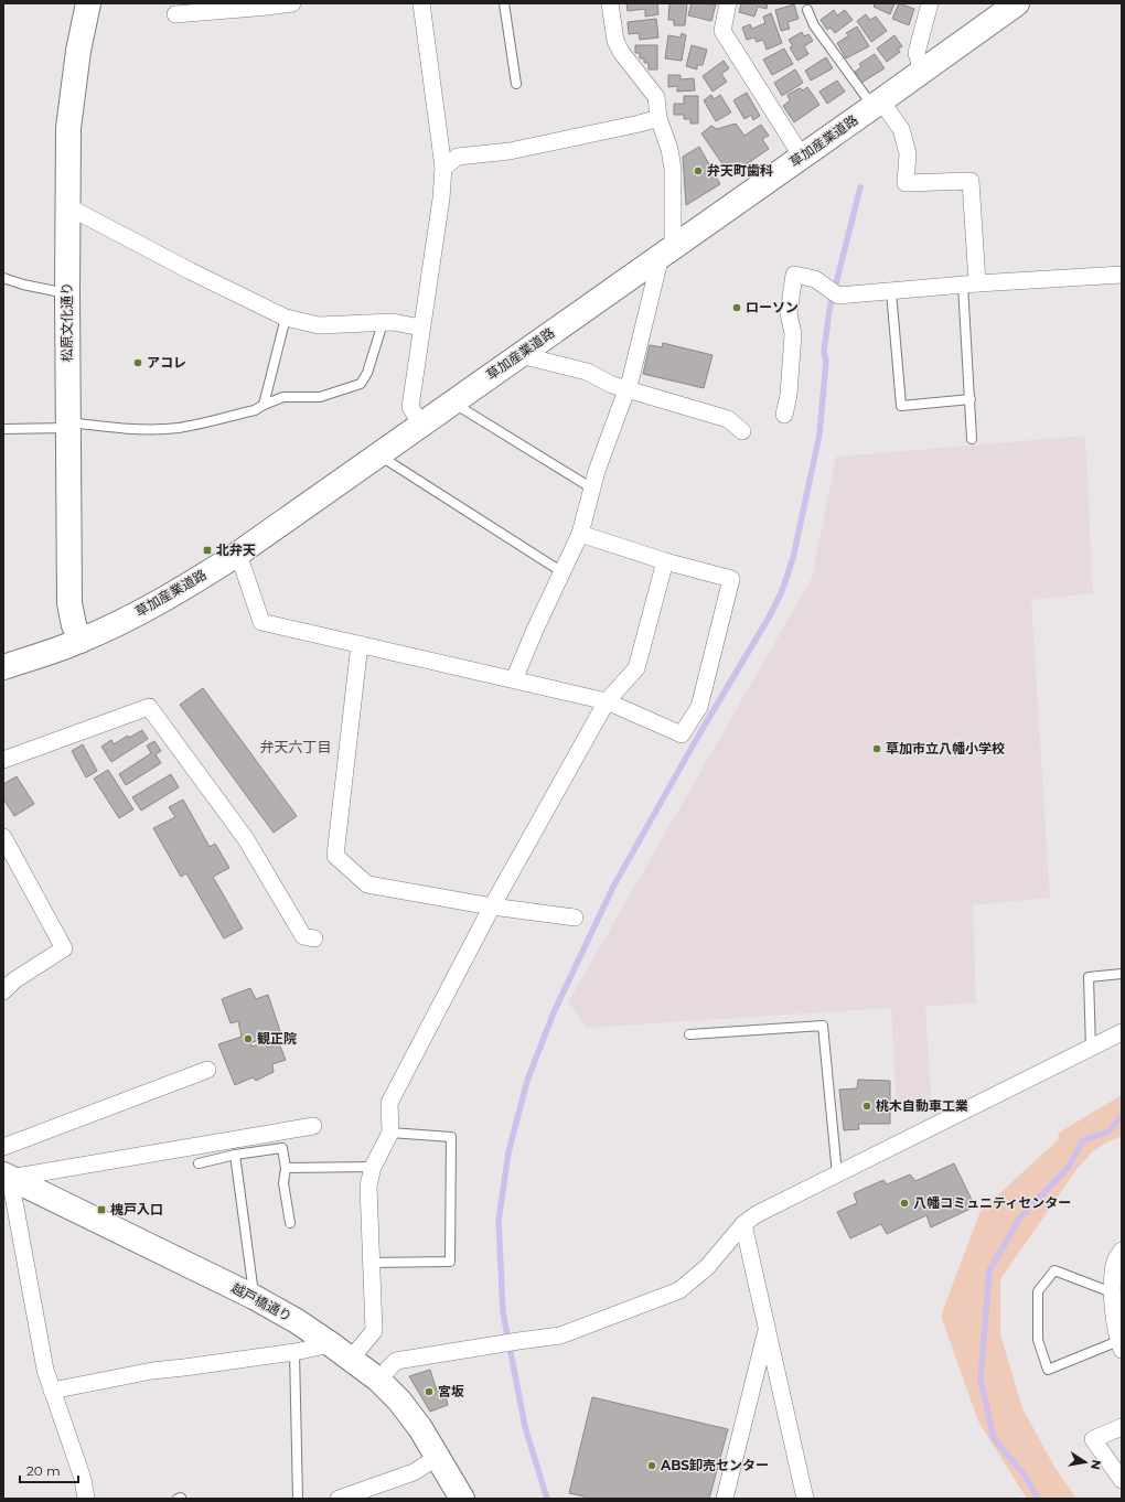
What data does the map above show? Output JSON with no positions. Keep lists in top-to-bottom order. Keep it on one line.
{"streets":{"street":["草加産業道路","松原文化通り","越戸橋通り"]},"crossings":[["草加産業道路","松原文化通り"]],"districts":["弁天六丁目"],"places":{"other":["弁天町歯科","ローソン","アコレ","草加市立八幡小学校","観正院","桃木自動車工業","八幡コミュニティセンター","宮坂","ABS卸売センター"],"transit":["北弁天","槐戸入口"]},"scale_bar":"20 m","north":"right"}
